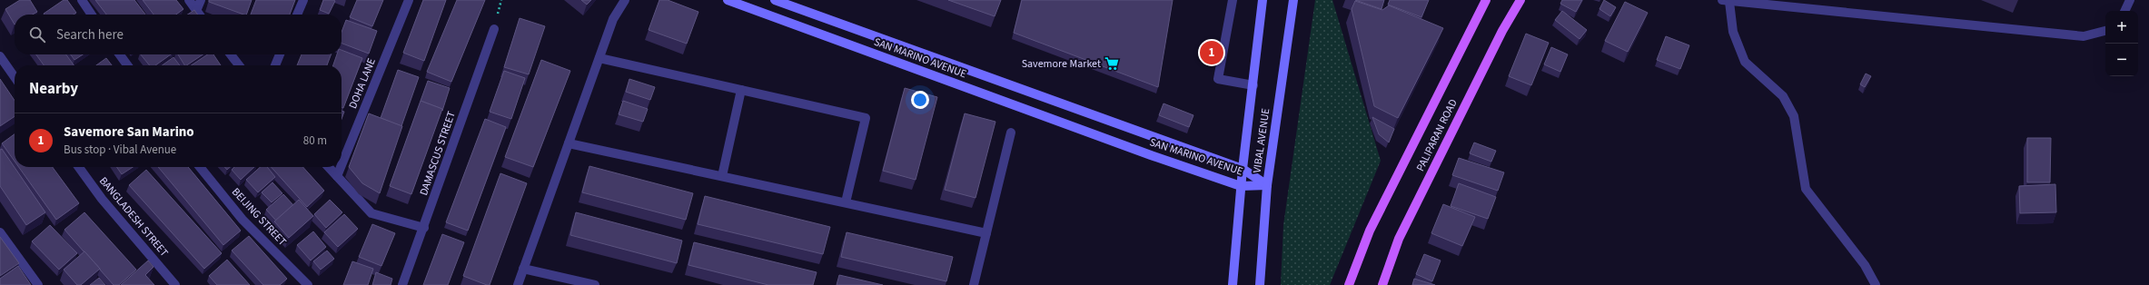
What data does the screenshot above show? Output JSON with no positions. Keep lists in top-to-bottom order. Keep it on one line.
{"streets":{"main road":["SAN MARINO AVENUE","PALIPARAN ROAD","VIBAL AVENUE"],"street":["DOHA LANE","DAMASCUS STREET","BANGLADESH STREET","BEIJING STREET"]},"crossings":[["SAN MARINO AVENUE","VIBAL AVENUE"]],"places":{"supermarket":["Savemore Market"]},"page":{"map_buttons":["+","−"],"search":"Search here","pins":"1","heading":"Nearby","list":[{"mark":"1","name":"Savemore San Marino","note":"Bus stop · Vibal Avenue","value":"80 m"}]}}
